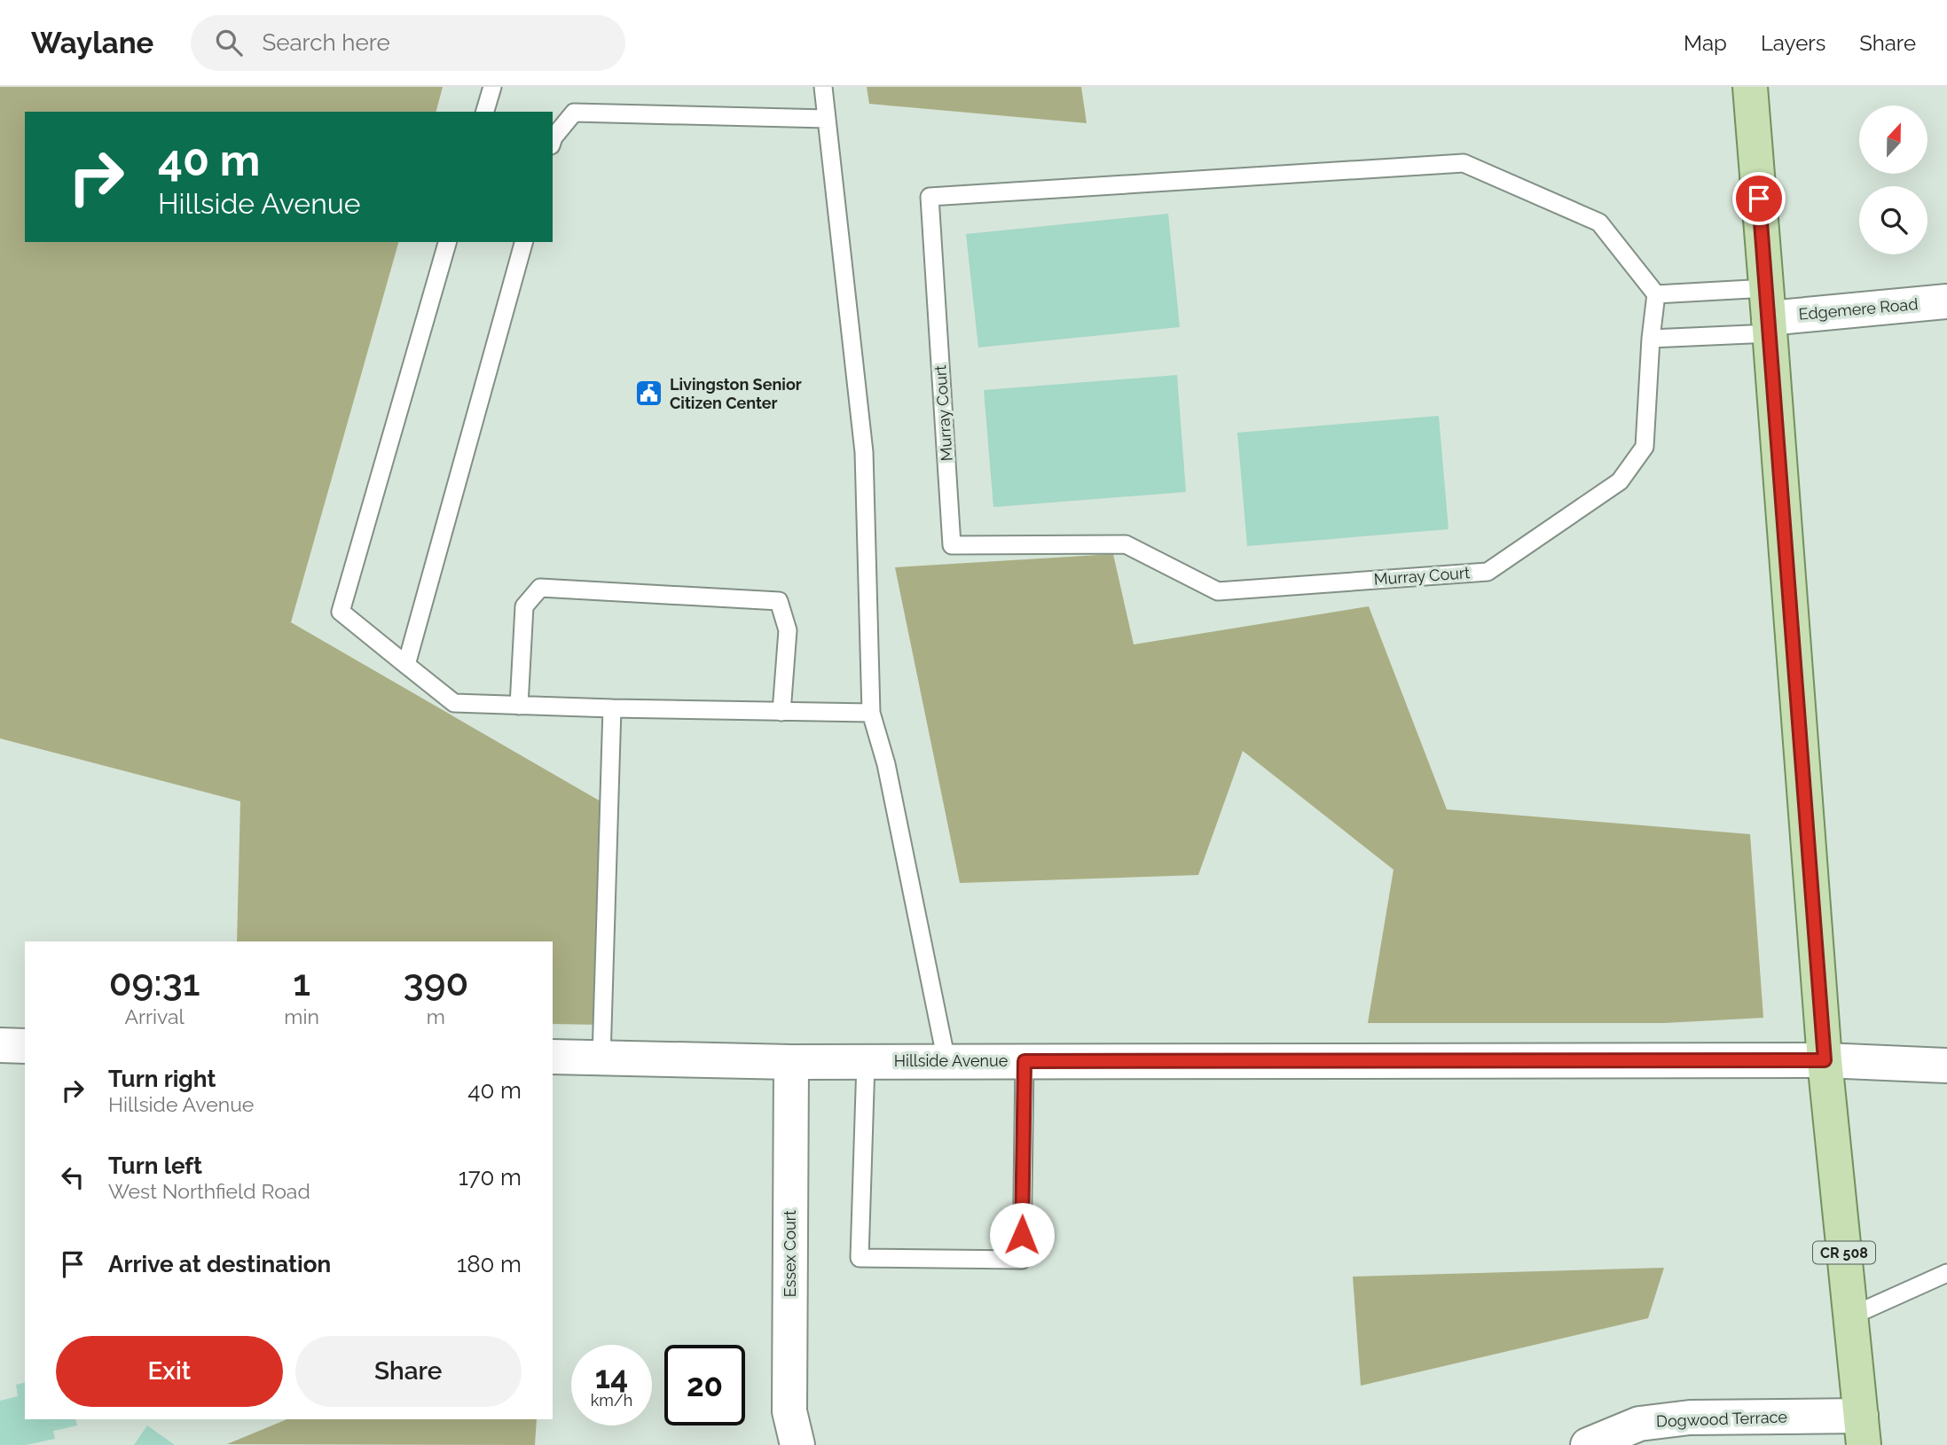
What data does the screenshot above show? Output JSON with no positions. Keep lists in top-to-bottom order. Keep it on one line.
{"streets":{"main road":["CR 508"],"street":["Edgemere Road","Hillside Avenue","Essex Court","Dogwood Terrace"],"lane":["Murray Court"]},"crossings":[["Edgemere Road","CR 508"],["Hillside Avenue","CR 508"],["Hillside Avenue","Essex Court"],["CR 508","Dogwood Terrace"]],"places":{"public building":["Livingston Senior Citizen Center"]},"north":"top","page":{"header":"Waylane","search":"Search here","nav":["Map","Layers","Share"],"turn":["40 m","Hillside Avenue"],"eta":["09:31","Arrival","1","min","390","m"],"list":[{"name":"Turn right","note":"Hillside Avenue","value":"40 m"},{"name":"Turn left","note":"West Northfield Road","value":"170 m"},{"name":"Arrive at destination","value":"180 m"}],"buttons":["Exit","Share"],"speed":"14 km/h","limit":"20"}}
